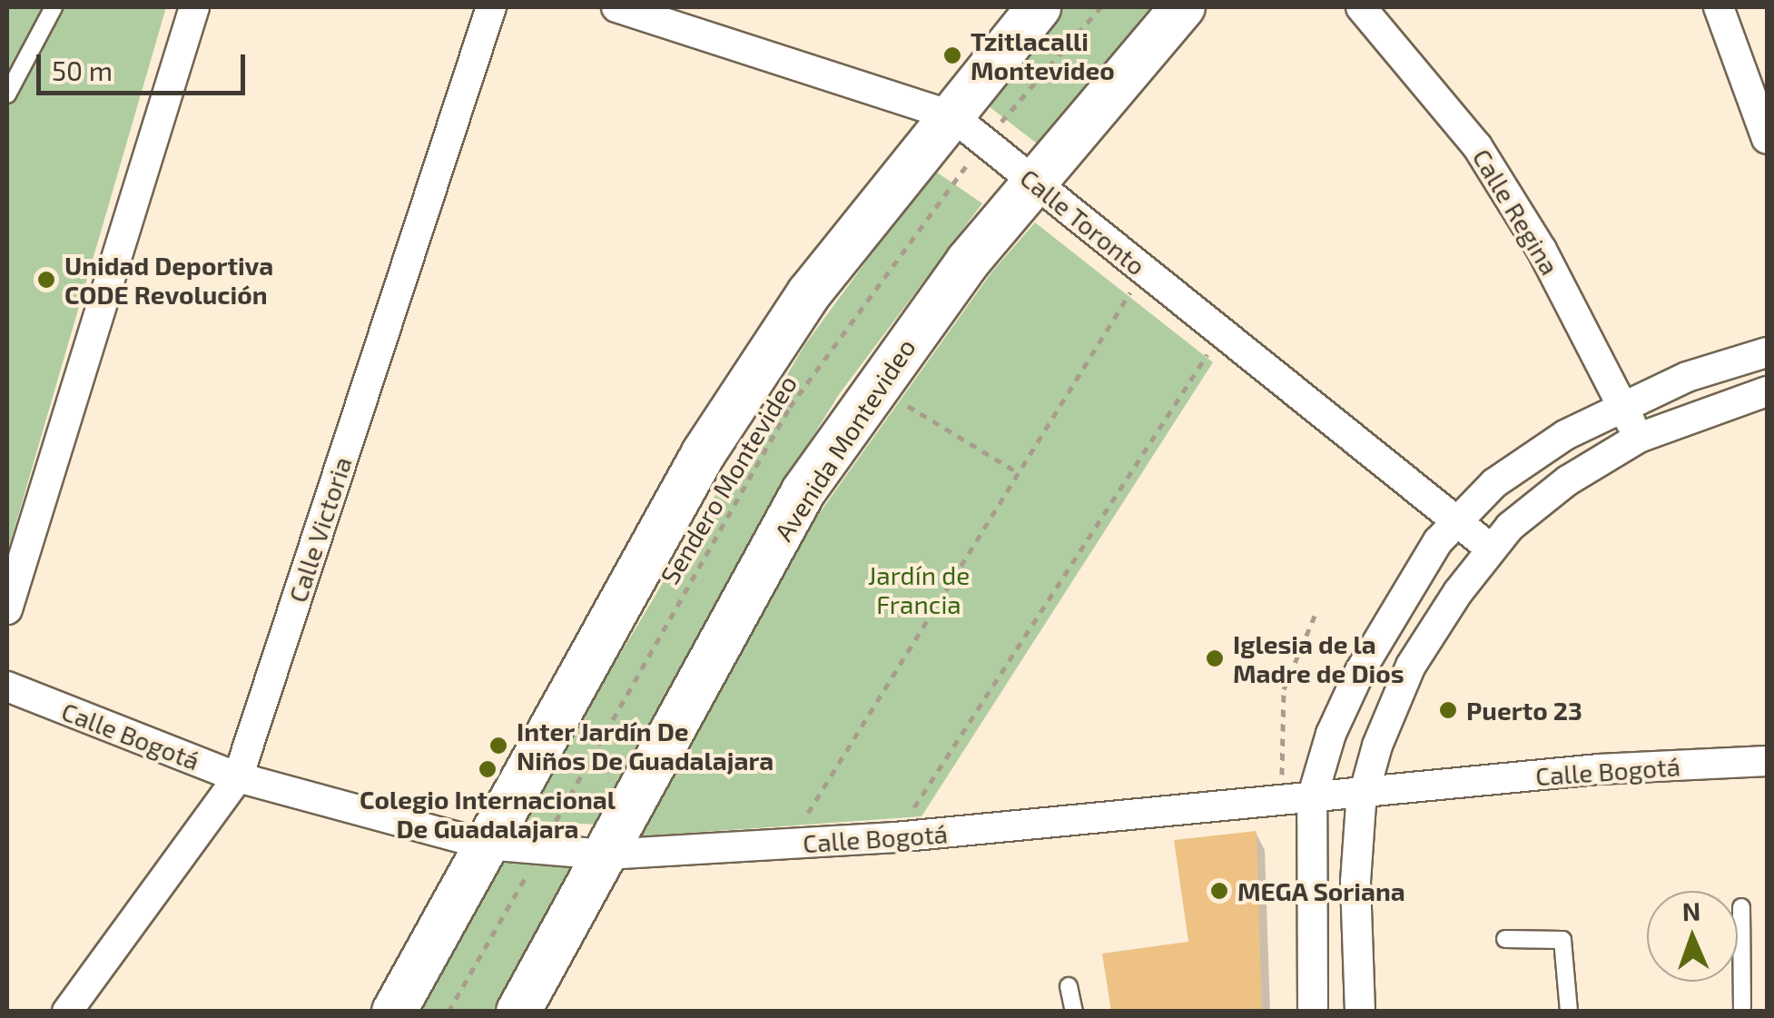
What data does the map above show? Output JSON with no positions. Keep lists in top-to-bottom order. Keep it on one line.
{"streets":{"street":["Calle Regina","Calle Toronto","Avenida Montevideo","Calle Victoria","Calle Bogotá"],"path":["Sendero Montevideo"]},"crossings":[["Calle Toronto","Avenida Montevideo"],["Calle Toronto","Sendero Montevideo"],["Avenida Montevideo","Calle Bogotá"],["Sendero Montevideo","Calle Bogotá"],["Calle Victoria","Calle Bogotá"]],"parks":["Jardín de Francia"],"places":["Tzitlacalli Montevideo","Unidad Deportiva CODE Revolución","Iglesia de la Madre de Dios","Puerto 23","Inter Jardín De Niños De Guadalajara","Colegio Internacional De Guadalajara","MEGA Soriana"],"scale_bar":"50 m","north":"top"}
